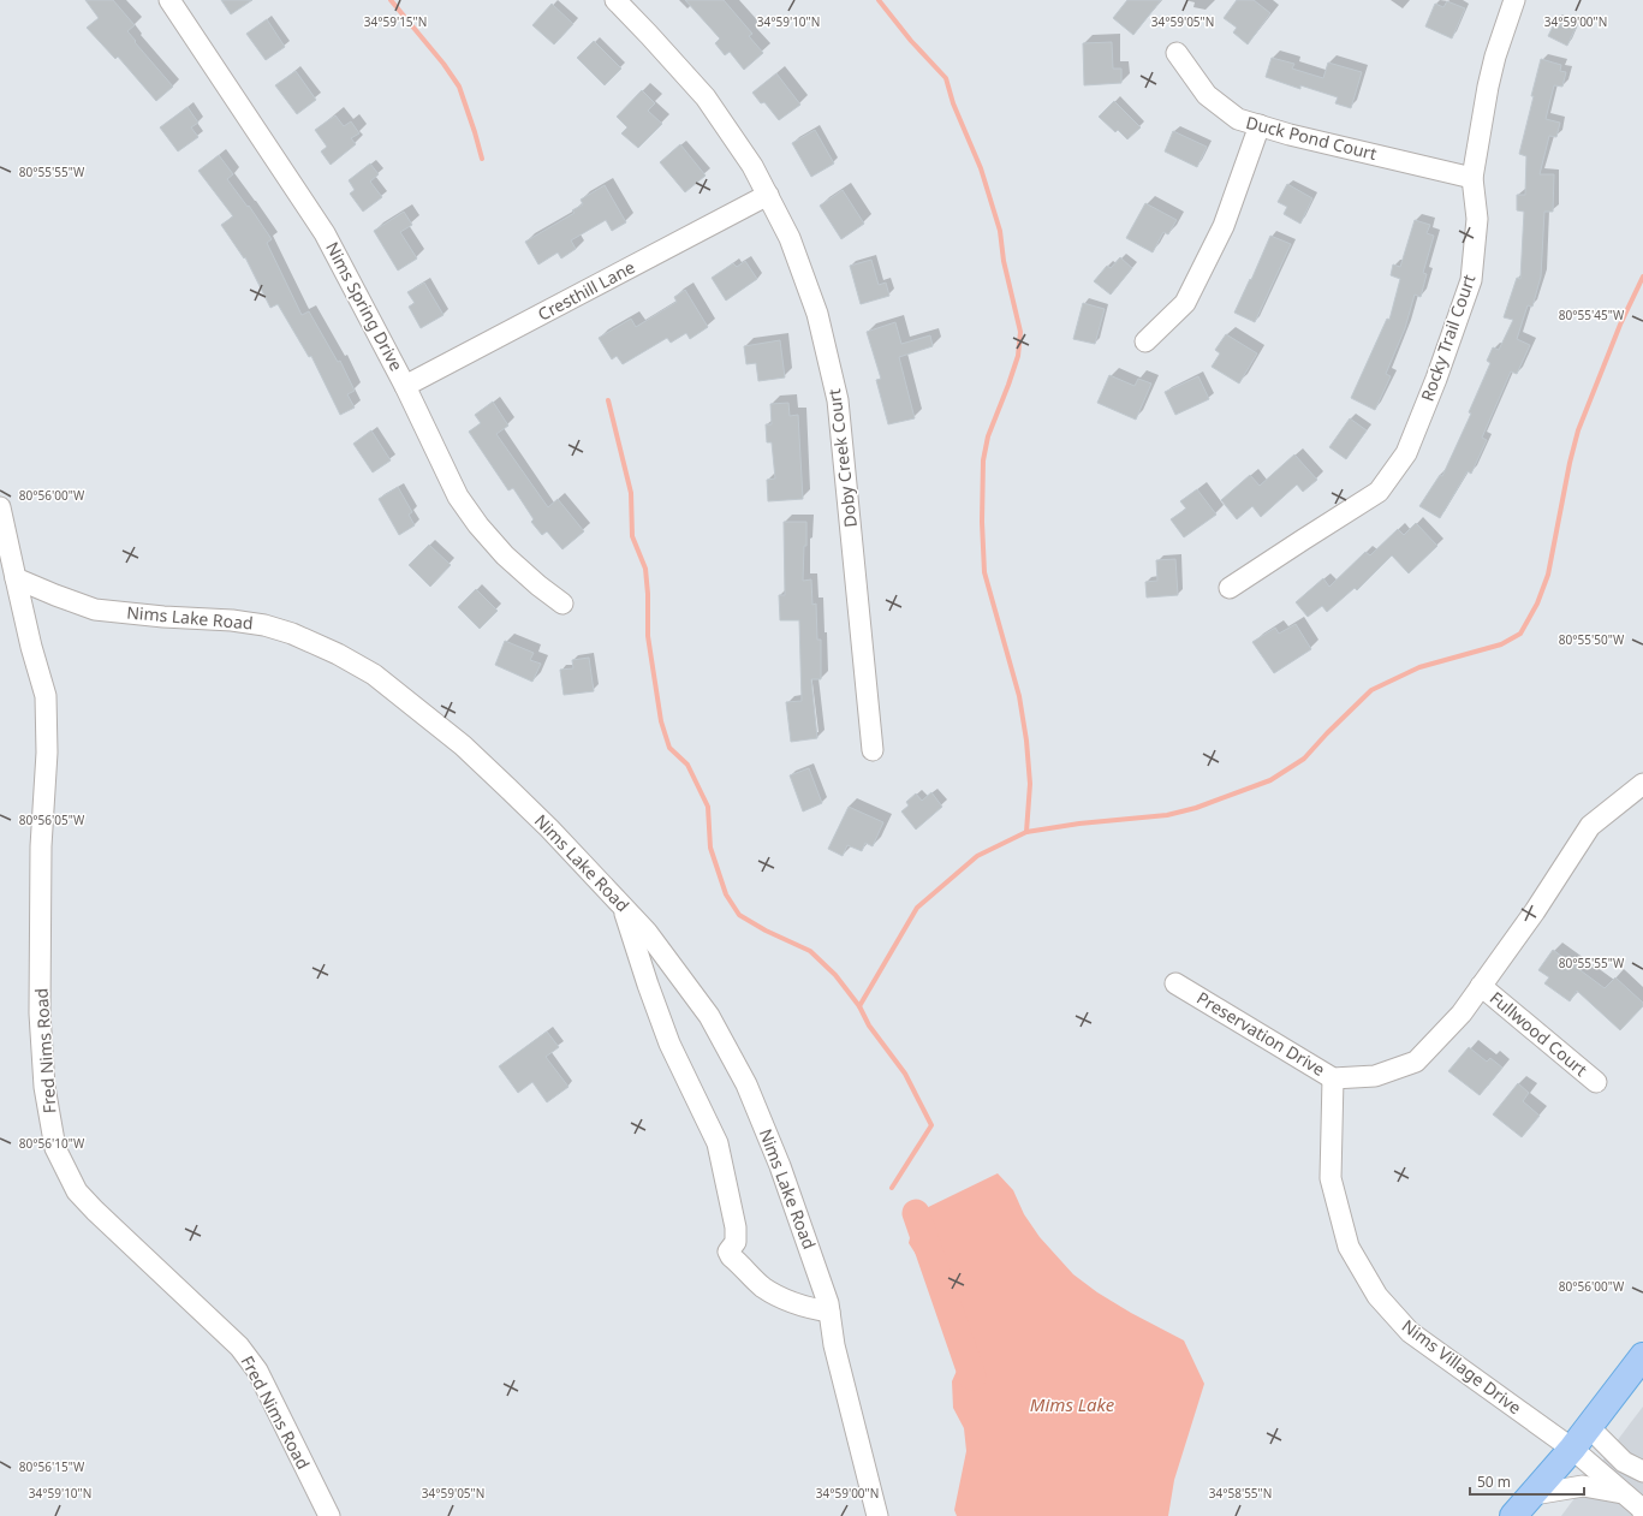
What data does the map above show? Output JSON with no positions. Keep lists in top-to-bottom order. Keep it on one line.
{"streets":{"street":["Duck Pond Court","Cresthill Lane","Nims Spring Drive","Rocky Trail Court","Doby Creek Court","Nims Lake Road","Preservation Drive","Fullwood Court","Fred Nims Road","Nims Village Drive"]},"crossings":[["Duck Pond Court","Rocky Trail Court"],["Cresthill Lane","Nims Spring Drive"],["Cresthill Lane","Doby Creek Court"],["Nims Lake Road","Fred Nims Road"],["Preservation Drive","Fullwood Court"],["Preservation Drive","Nims Village Drive"]],"water":["Mims Lake"],"scale_bar":"50 m","coordinates":["34°59'15\"N","34°59'10\"N","34°59'05\"N","34°59'00\"N","80°55'55\"W","80°55'45\"W","80°56'00\"W","80°55'50\"W","80°56'05\"W","80°56'10\"W","80°56'15\"W","34°58'55\"N"]}
